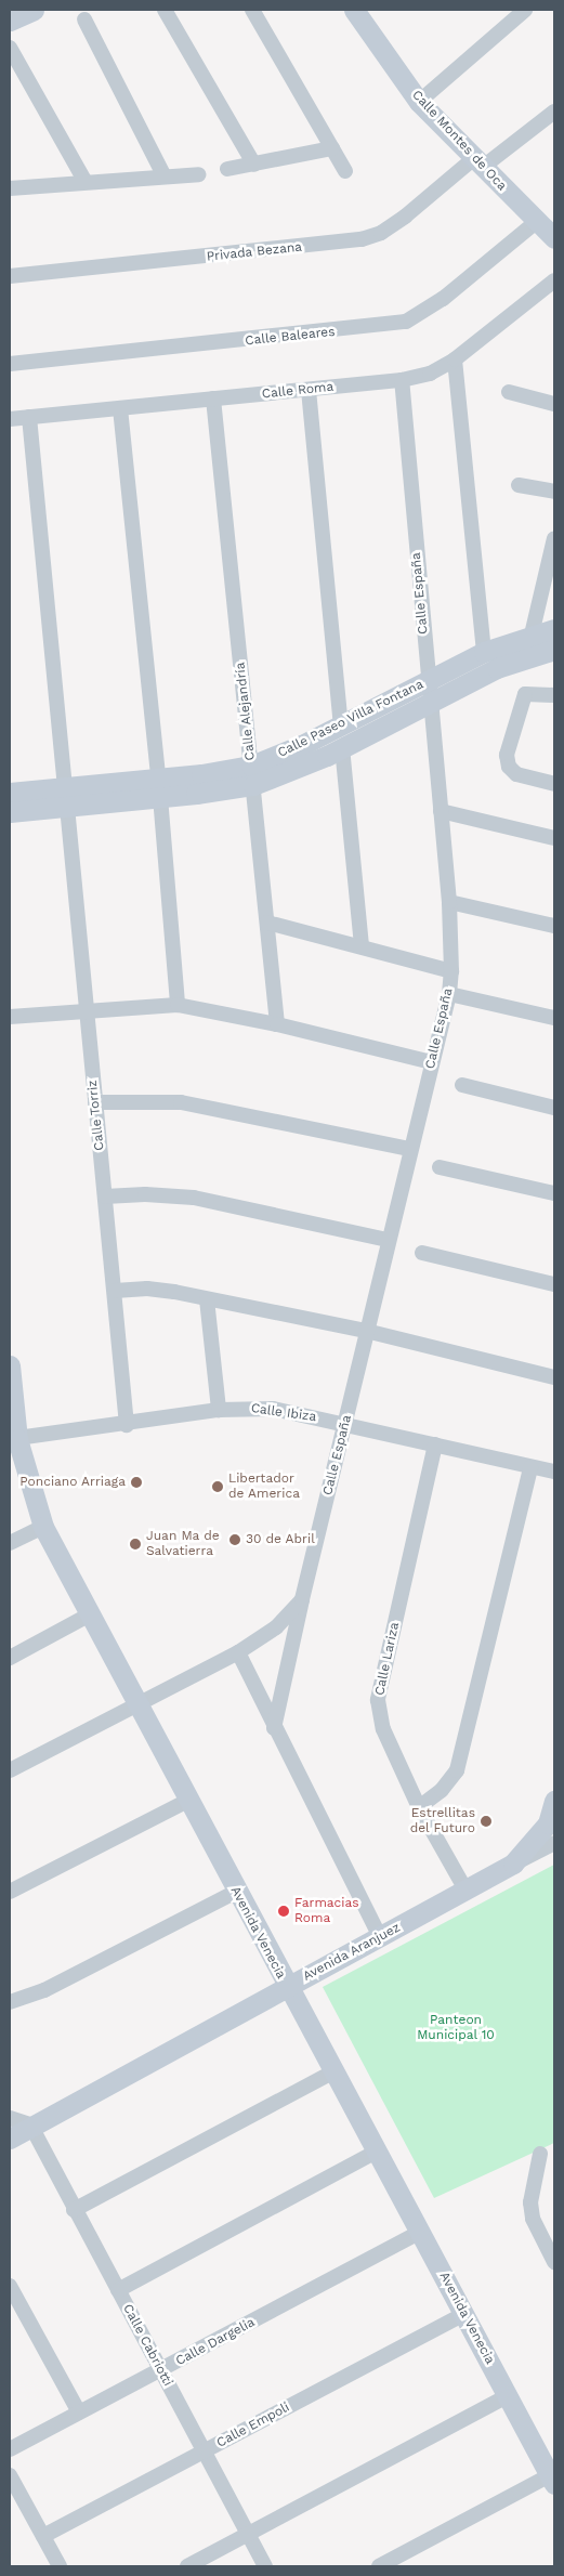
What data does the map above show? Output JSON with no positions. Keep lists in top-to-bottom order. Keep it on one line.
{"streets":{"street":["Calle Montes de Oca","Privada Bezana","Calle Baleares","Calle Roma","Calle España","Calle Alejandría","Calle Paseo Villa Fontana","Calle Torriz","Calle Ibiza","Calle Lariza","Avenida Venecia","Avenida Aranjuez","Calle Dargelia","Calle Cabriotti","Calle Empoli"]},"crossings":[["Calle Montes de Oca","Privada Bezana"],["Calle Montes de Oca","Calle Baleares"],["Calle Roma","Calle España"],["Calle Roma","Calle Alejandría"],["Calle Roma","Calle Torriz"],["Calle España","Calle Paseo Villa Fontana"],["Calle España","Calle Ibiza"],["Calle España","Avenida Venecia"],["Calle Alejandría","Calle Paseo Villa Fontana"],["Calle Paseo Villa Fontana","Calle Torriz"],["Calle Torriz","Calle Ibiza"],["Calle Ibiza","Calle Lariza"],["Calle Ibiza","Avenida Venecia"],["Calle Lariza","Avenida Aranjuez"],["Avenida Venecia","Avenida Aranjuez"],["Avenida Venecia","Calle Dargelia"],["Avenida Venecia","Calle Empoli"],["Avenida Aranjuez","Calle Cabriotti"],["Calle Dargelia","Calle Cabriotti"],["Calle Cabriotti","Calle Empoli"]],"parks":["Panteon Municipal 10"],"places":["Ponciano Arriaga","Libertador de America","30 de Abril","Juan Ma de Salvatierra","Estrellitas del Futuro","Farmacias Roma"]}
